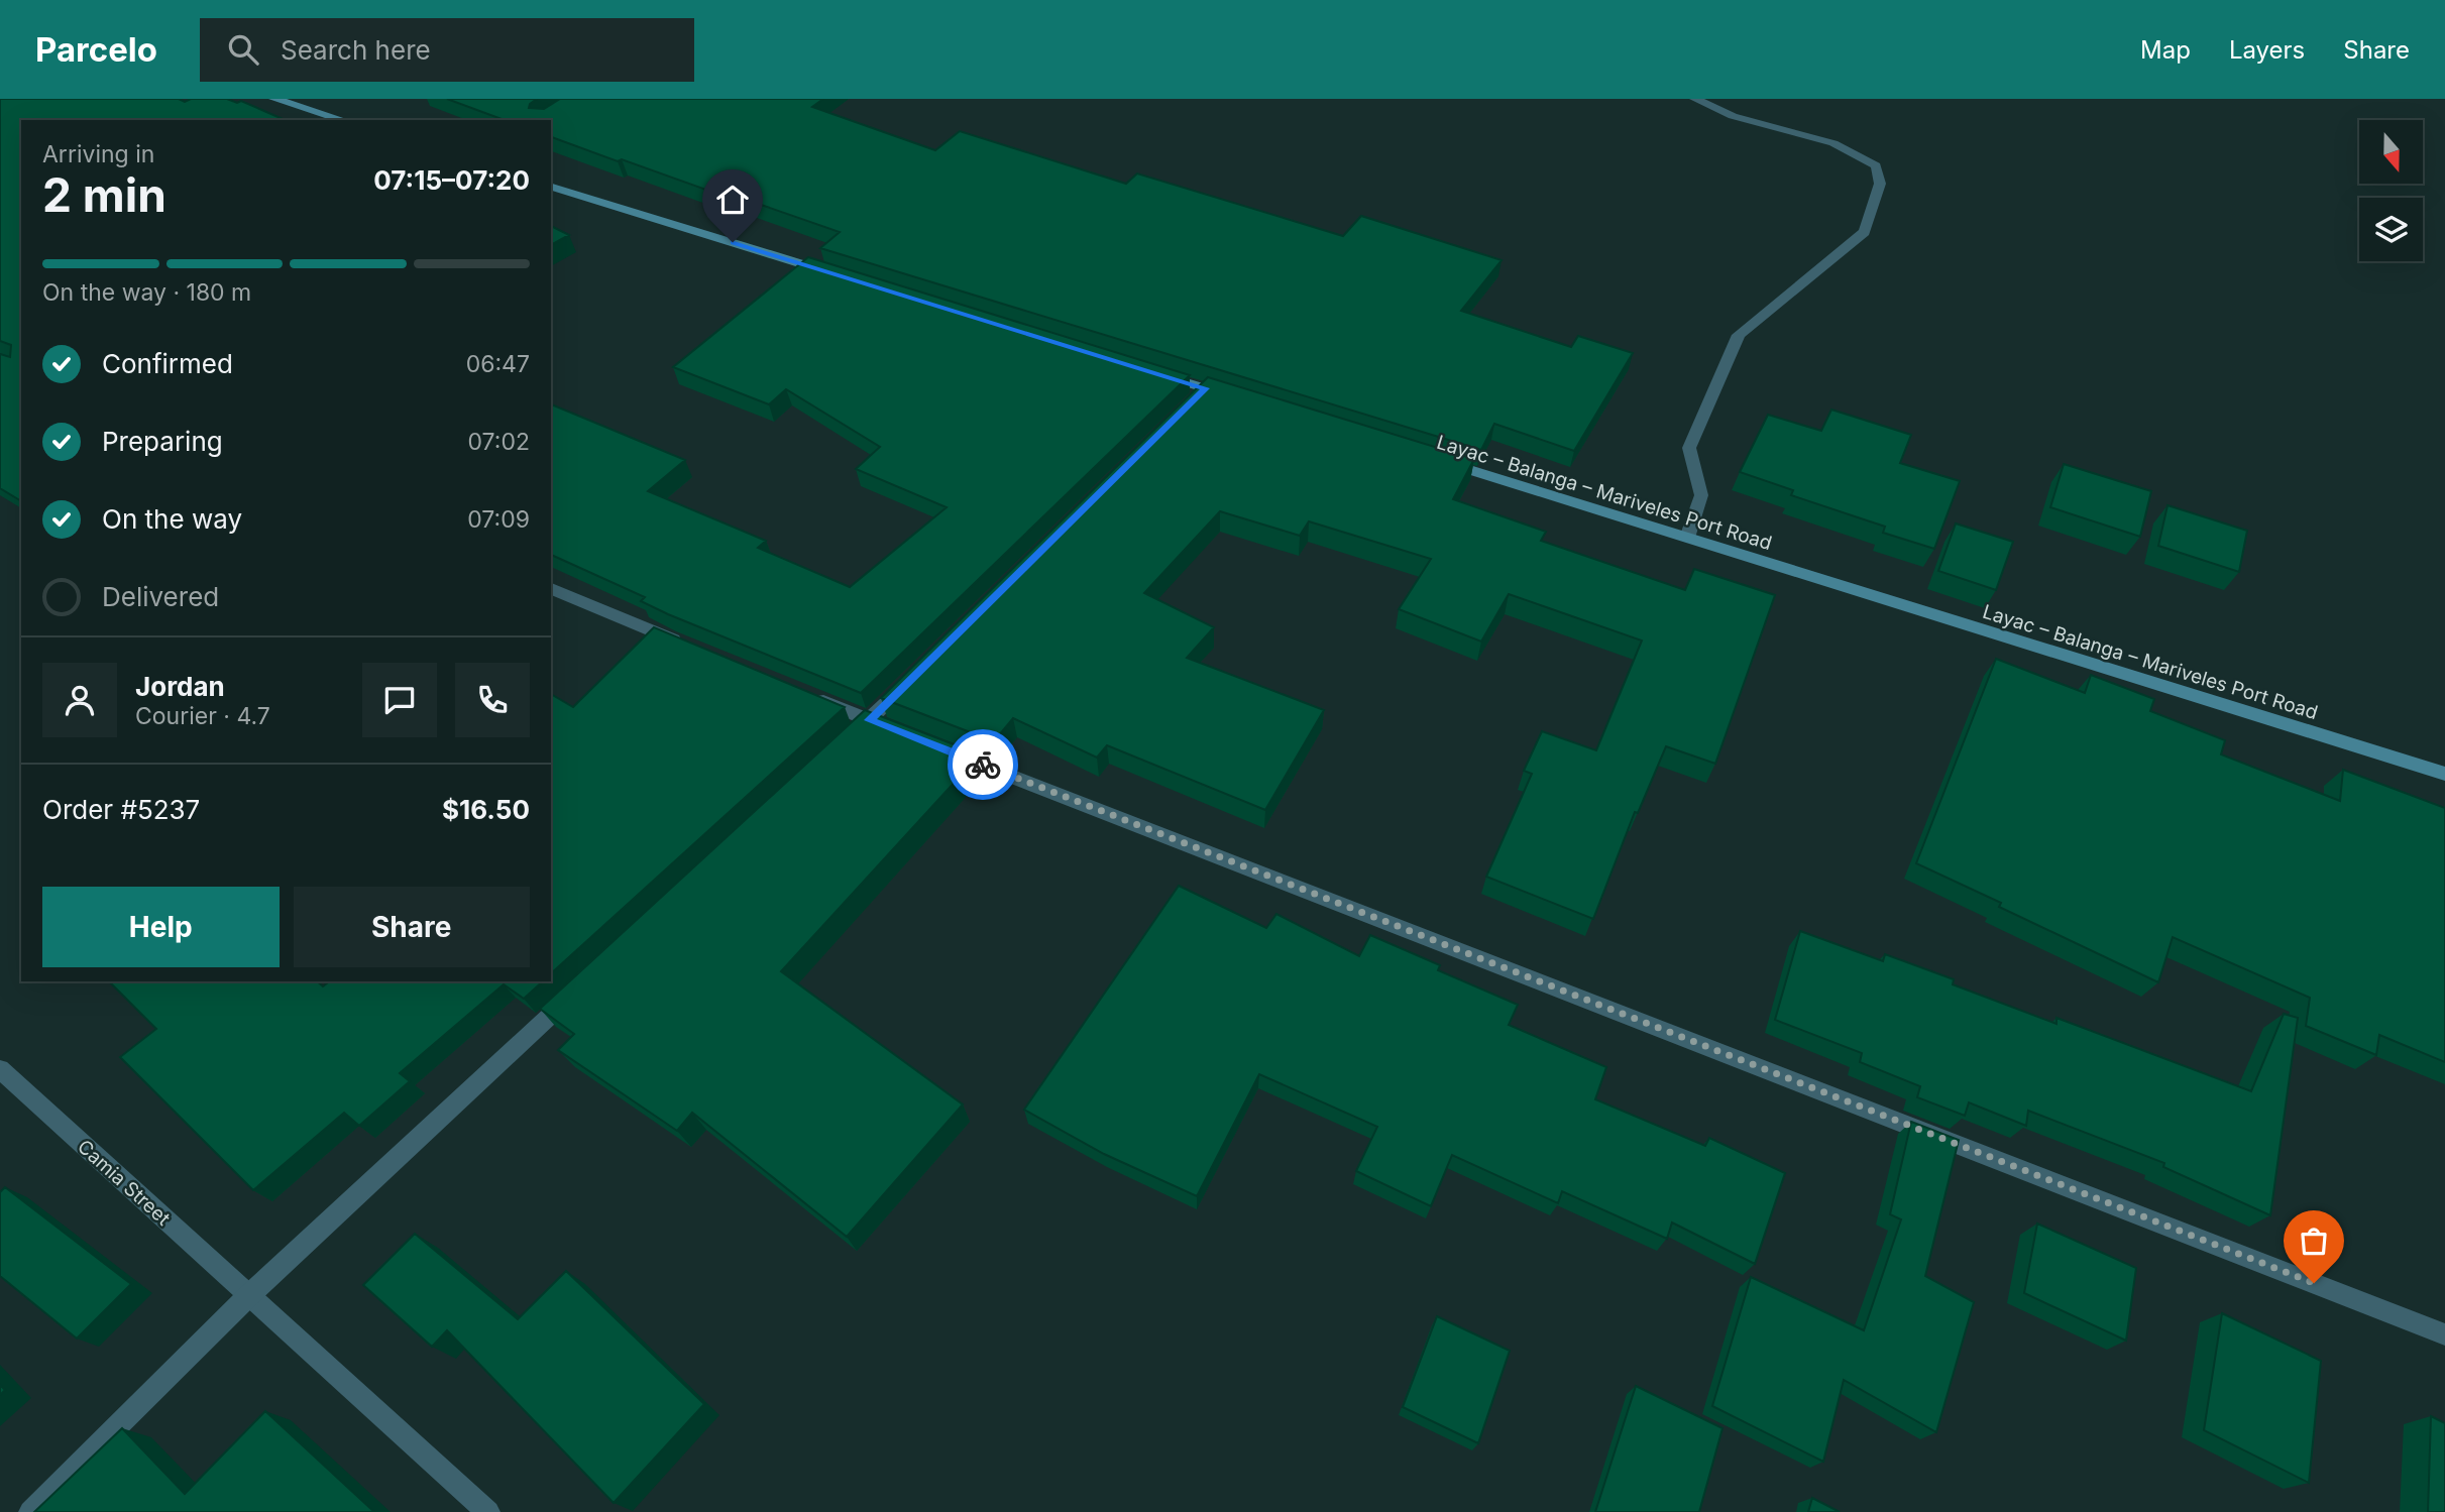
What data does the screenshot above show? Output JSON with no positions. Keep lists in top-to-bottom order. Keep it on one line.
{"streets":{"main road":["Layac – Balanga – Mariveles Port Road"],"street":["Camia Street"]},"north":"bottom","page":{"header":"Parcelo","search":"Search here","nav":["Map","Layers","Share"],"heading":["2 min","Arriving in","07:15–07:20"],"panel":["Jordan","Courier · 4.7","Order #5237","$16.50"],"bar":"On the way · 180 m","list":[["Confirmed","06:47"],["Preparing","07:02"],["On the way","07:09"],"Delivered"],"buttons":["Help","Share"]}}
